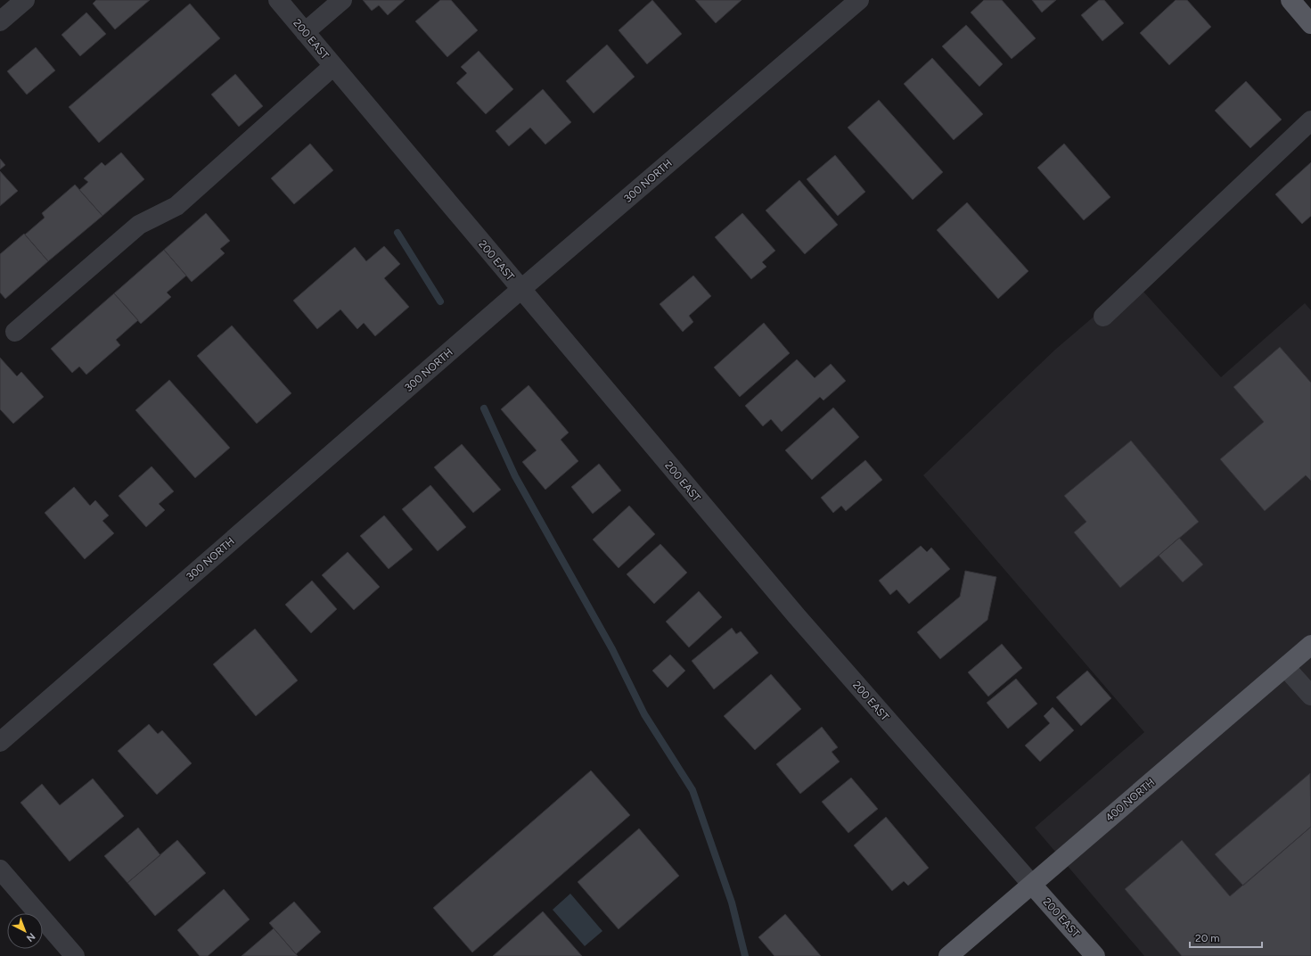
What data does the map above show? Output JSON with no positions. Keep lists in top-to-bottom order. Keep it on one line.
{"streets":{"main road":["200 EAST","400 NORTH"],"street":["300 NORTH"]},"crossings":[["200 EAST","300 NORTH"],["200 EAST","400 NORTH"]],"scale_bar":"20 m","north":"bottom right"}
